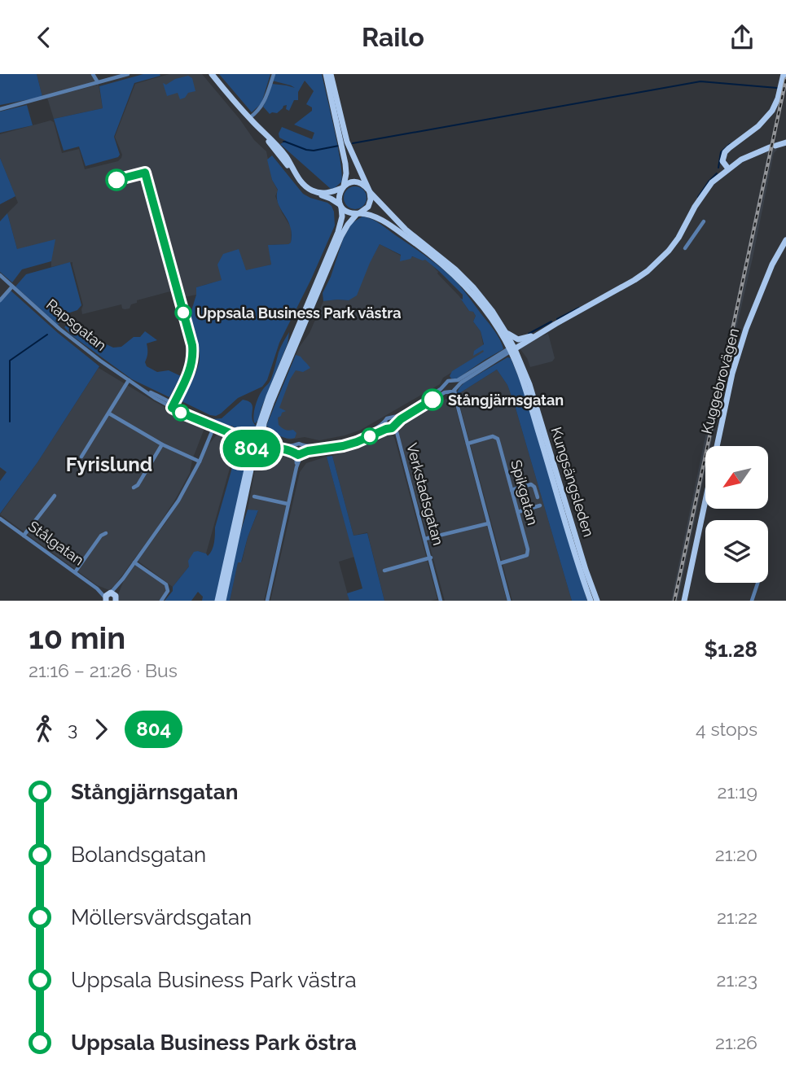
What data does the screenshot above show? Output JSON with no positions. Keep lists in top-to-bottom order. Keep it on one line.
{"streets":{"main road":["Kuggebrovägen","Kungsängsleden"],"street":["Rapsgatan","Spikgatan","Verkstadsgatan","Stålgatan"]},"districts":["Fyrislund"],"places":["Uppsala Business Park västra","Stångjärnsgatan"],"lines":["bus line 804"],"north":"bottom left","page":{"header":"Railo","on_map":"804","heading":["10 min","21:16 – 21:26 · Bus","$1.28"],"legs":["3","804","4 stops"],"list":[{"name":"Stångjärnsgatan","value":"21:19"},{"name":"Bolandsgatan","value":"21:20"},{"name":"Möllersvärdsgatan","value":"21:22"},{"name":"Uppsala Business Park västra","value":"21:23"},{"name":"Uppsala Business Park östra","value":"21:26"}]}}
